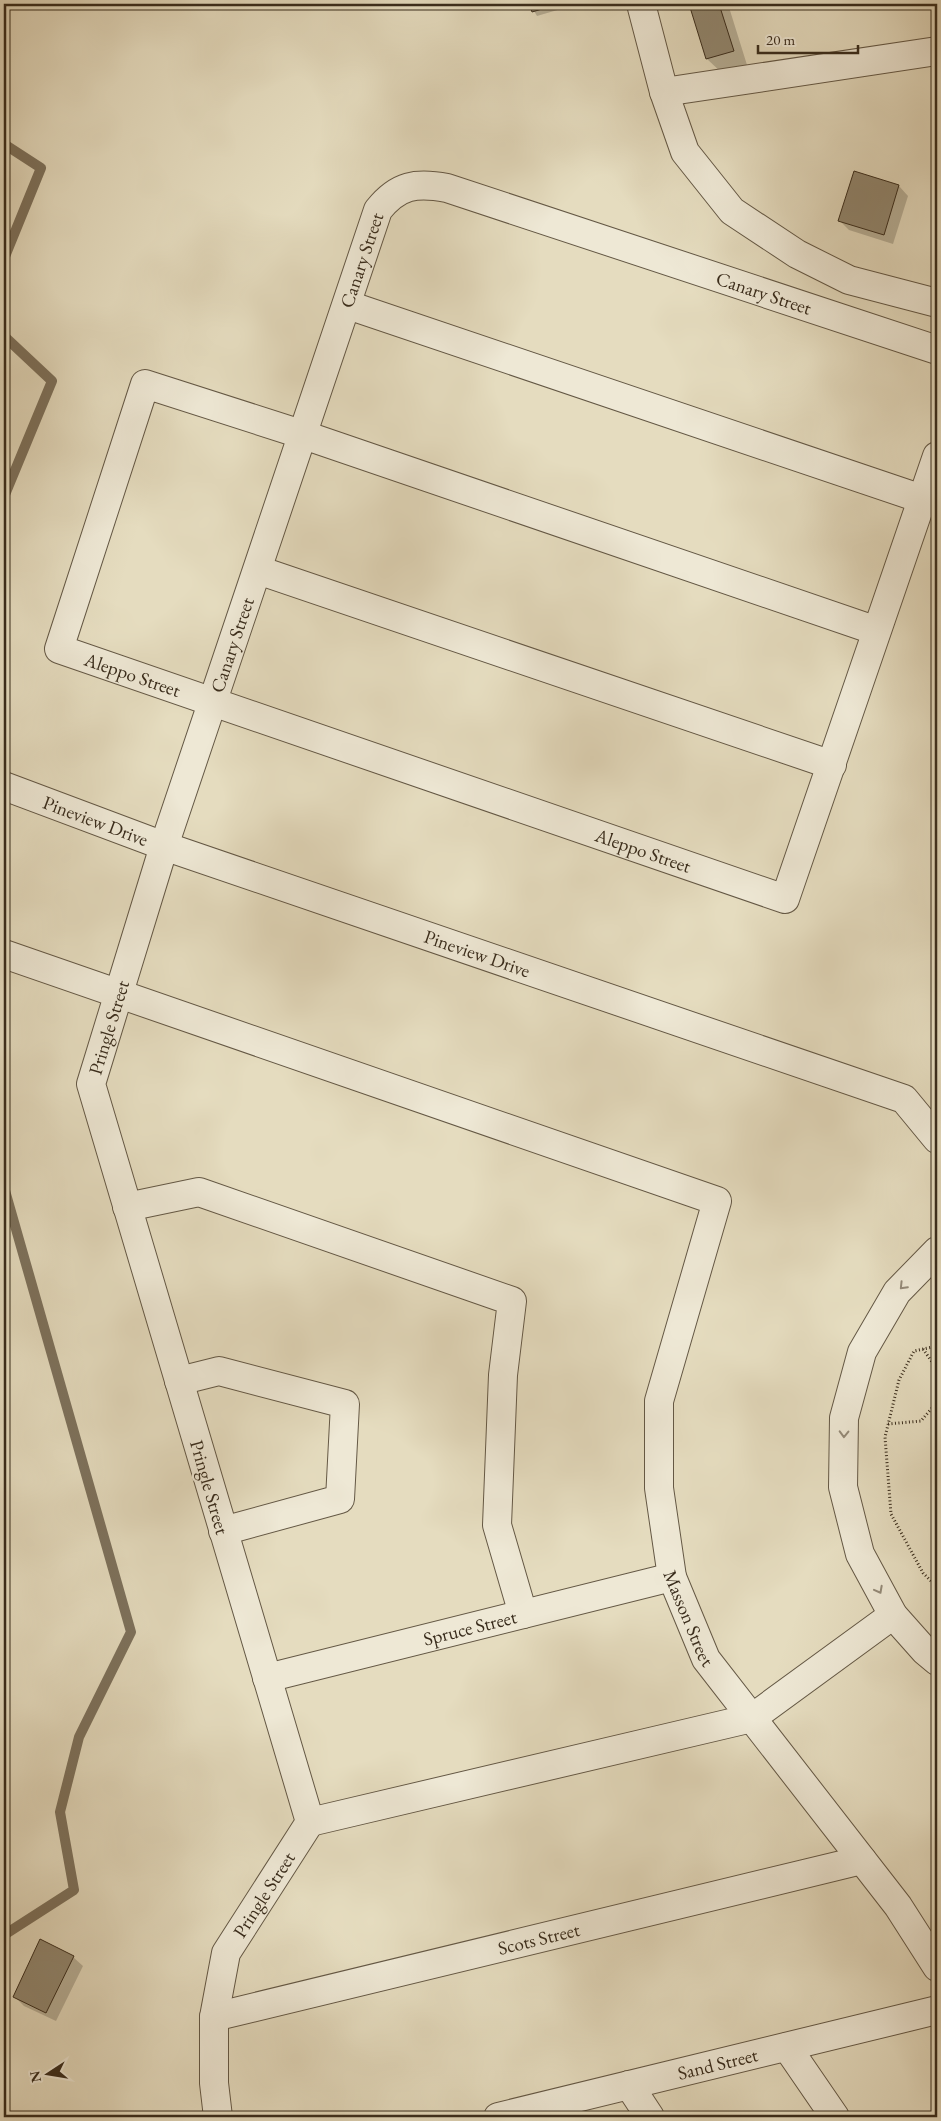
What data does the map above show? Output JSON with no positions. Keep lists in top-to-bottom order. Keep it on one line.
{"streets":{"street":["Canary Street","Aleppo Street","Pineview Drive","Pringle Street","Masson Street","Spruce Street","Scots Street","Sand Street"]},"crossings":[["Canary Street","Aleppo Street"],["Canary Street","Pineview Drive"],["Canary Street","Pringle Street"],["Pineview Drive","Pringle Street"],["Pringle Street","Masson Street"],["Pringle Street","Spruce Street"],["Pringle Street","Scots Street"],["Masson Street","Spruce Street"],["Masson Street","Scots Street"]],"scale_bar":"20 m","north":"left"}
